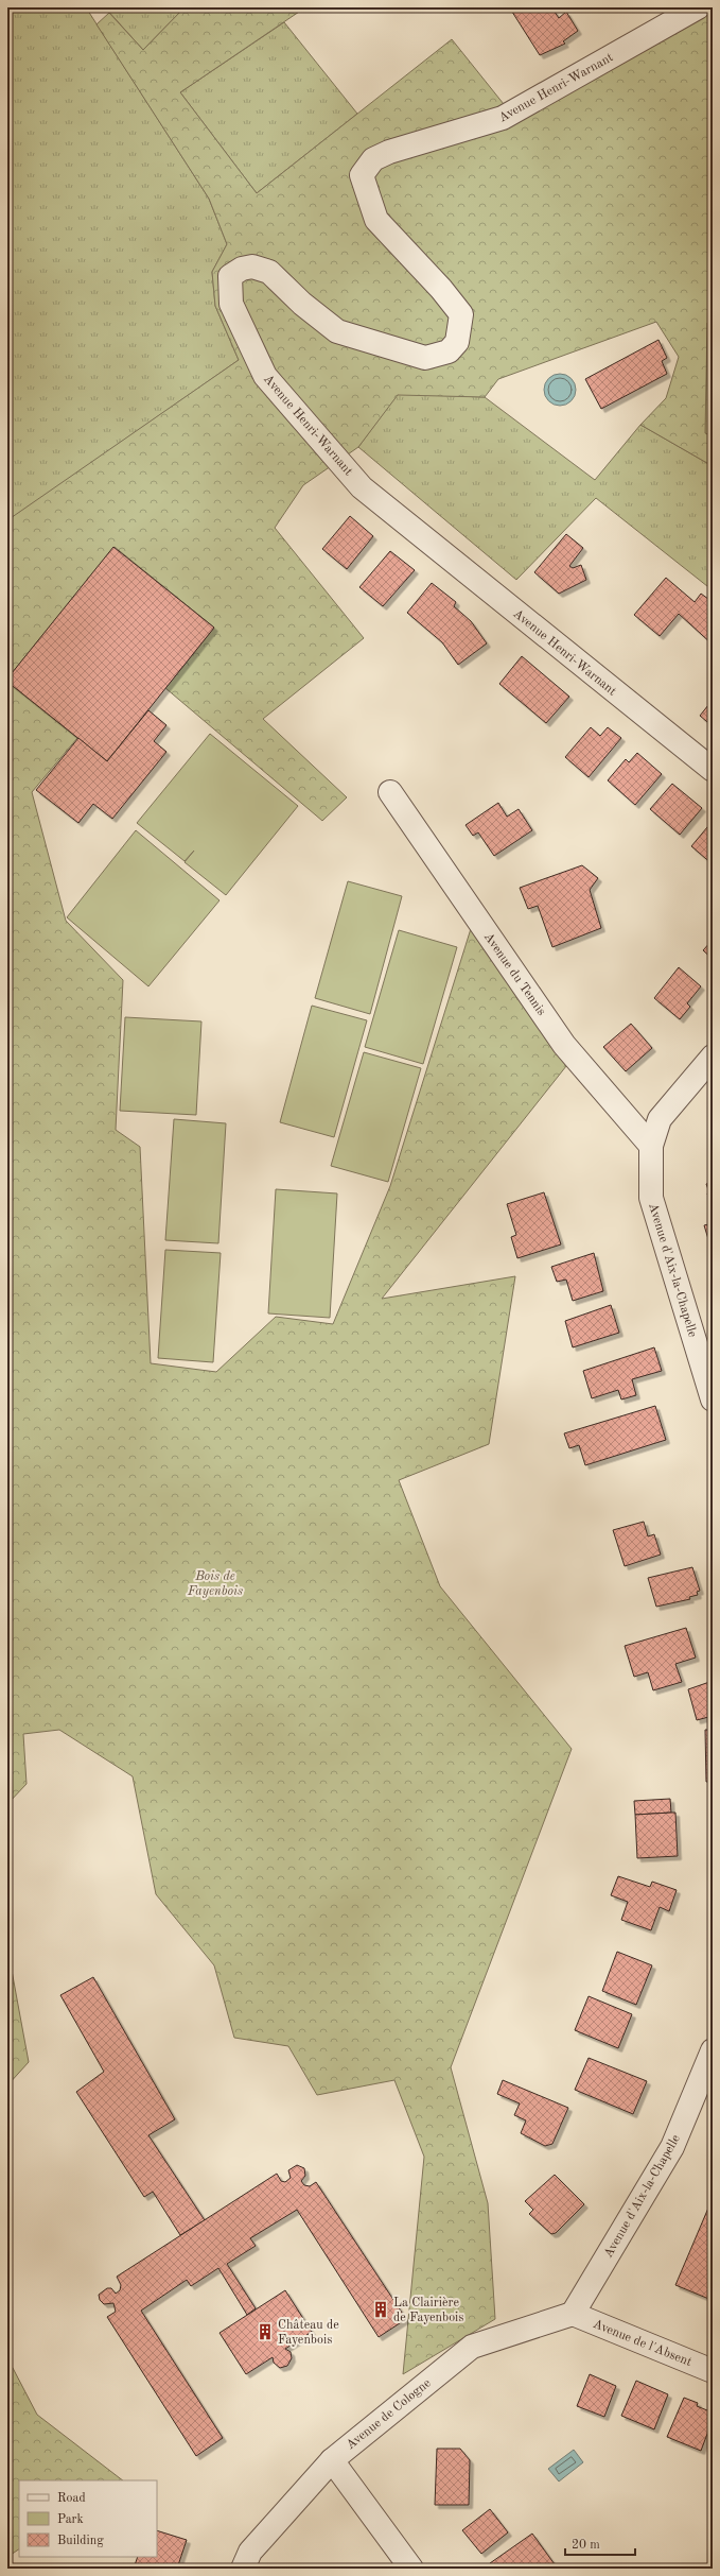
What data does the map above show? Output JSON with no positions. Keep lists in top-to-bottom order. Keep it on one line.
{"streets":{"street":["Avenue Henri-Warnant","Avenue du Tennis","Avenue d'Aix-la-Chapelle","Avenue de l'Absent","Avenue de Cologne"]},"crossings":[["Avenue du Tennis","Avenue d'Aix-la-Chapelle"],["Avenue d'Aix-la-Chapelle","Avenue de l'Absent"],["Avenue d'Aix-la-Chapelle","Avenue de Cologne"],["Avenue de l'Absent","Avenue de Cologne"]],"parks":["Bois de Fayenbois"],"places":{"building":["La Clairière de Fayenbois","Château de Fayenbois"]},"legend":["Road","Park","Building"],"scale_bar":"20 m"}
